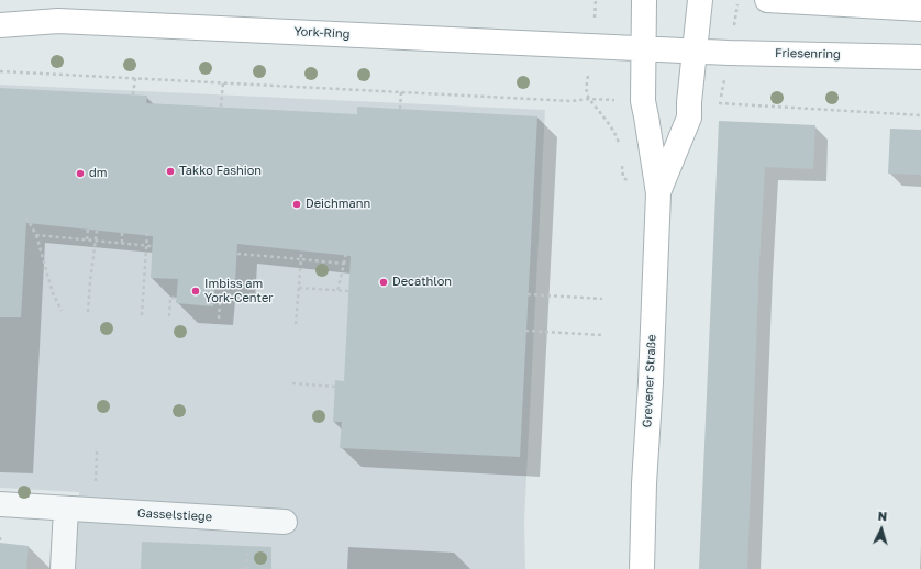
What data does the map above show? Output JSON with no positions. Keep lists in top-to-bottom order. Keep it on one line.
{"streets":{"main road":["York-Ring","Friesenring","Grevener Straße"],"street":["Gasselstiege"]},"crossings":[["York-Ring","Friesenring"],["York-Ring","Grevener Straße"],["Friesenring","Grevener Straße"]],"places":["Takko Fashion","dm","Deichmann","Decathlon","Imbiss am York-Center"],"north":"top"}
